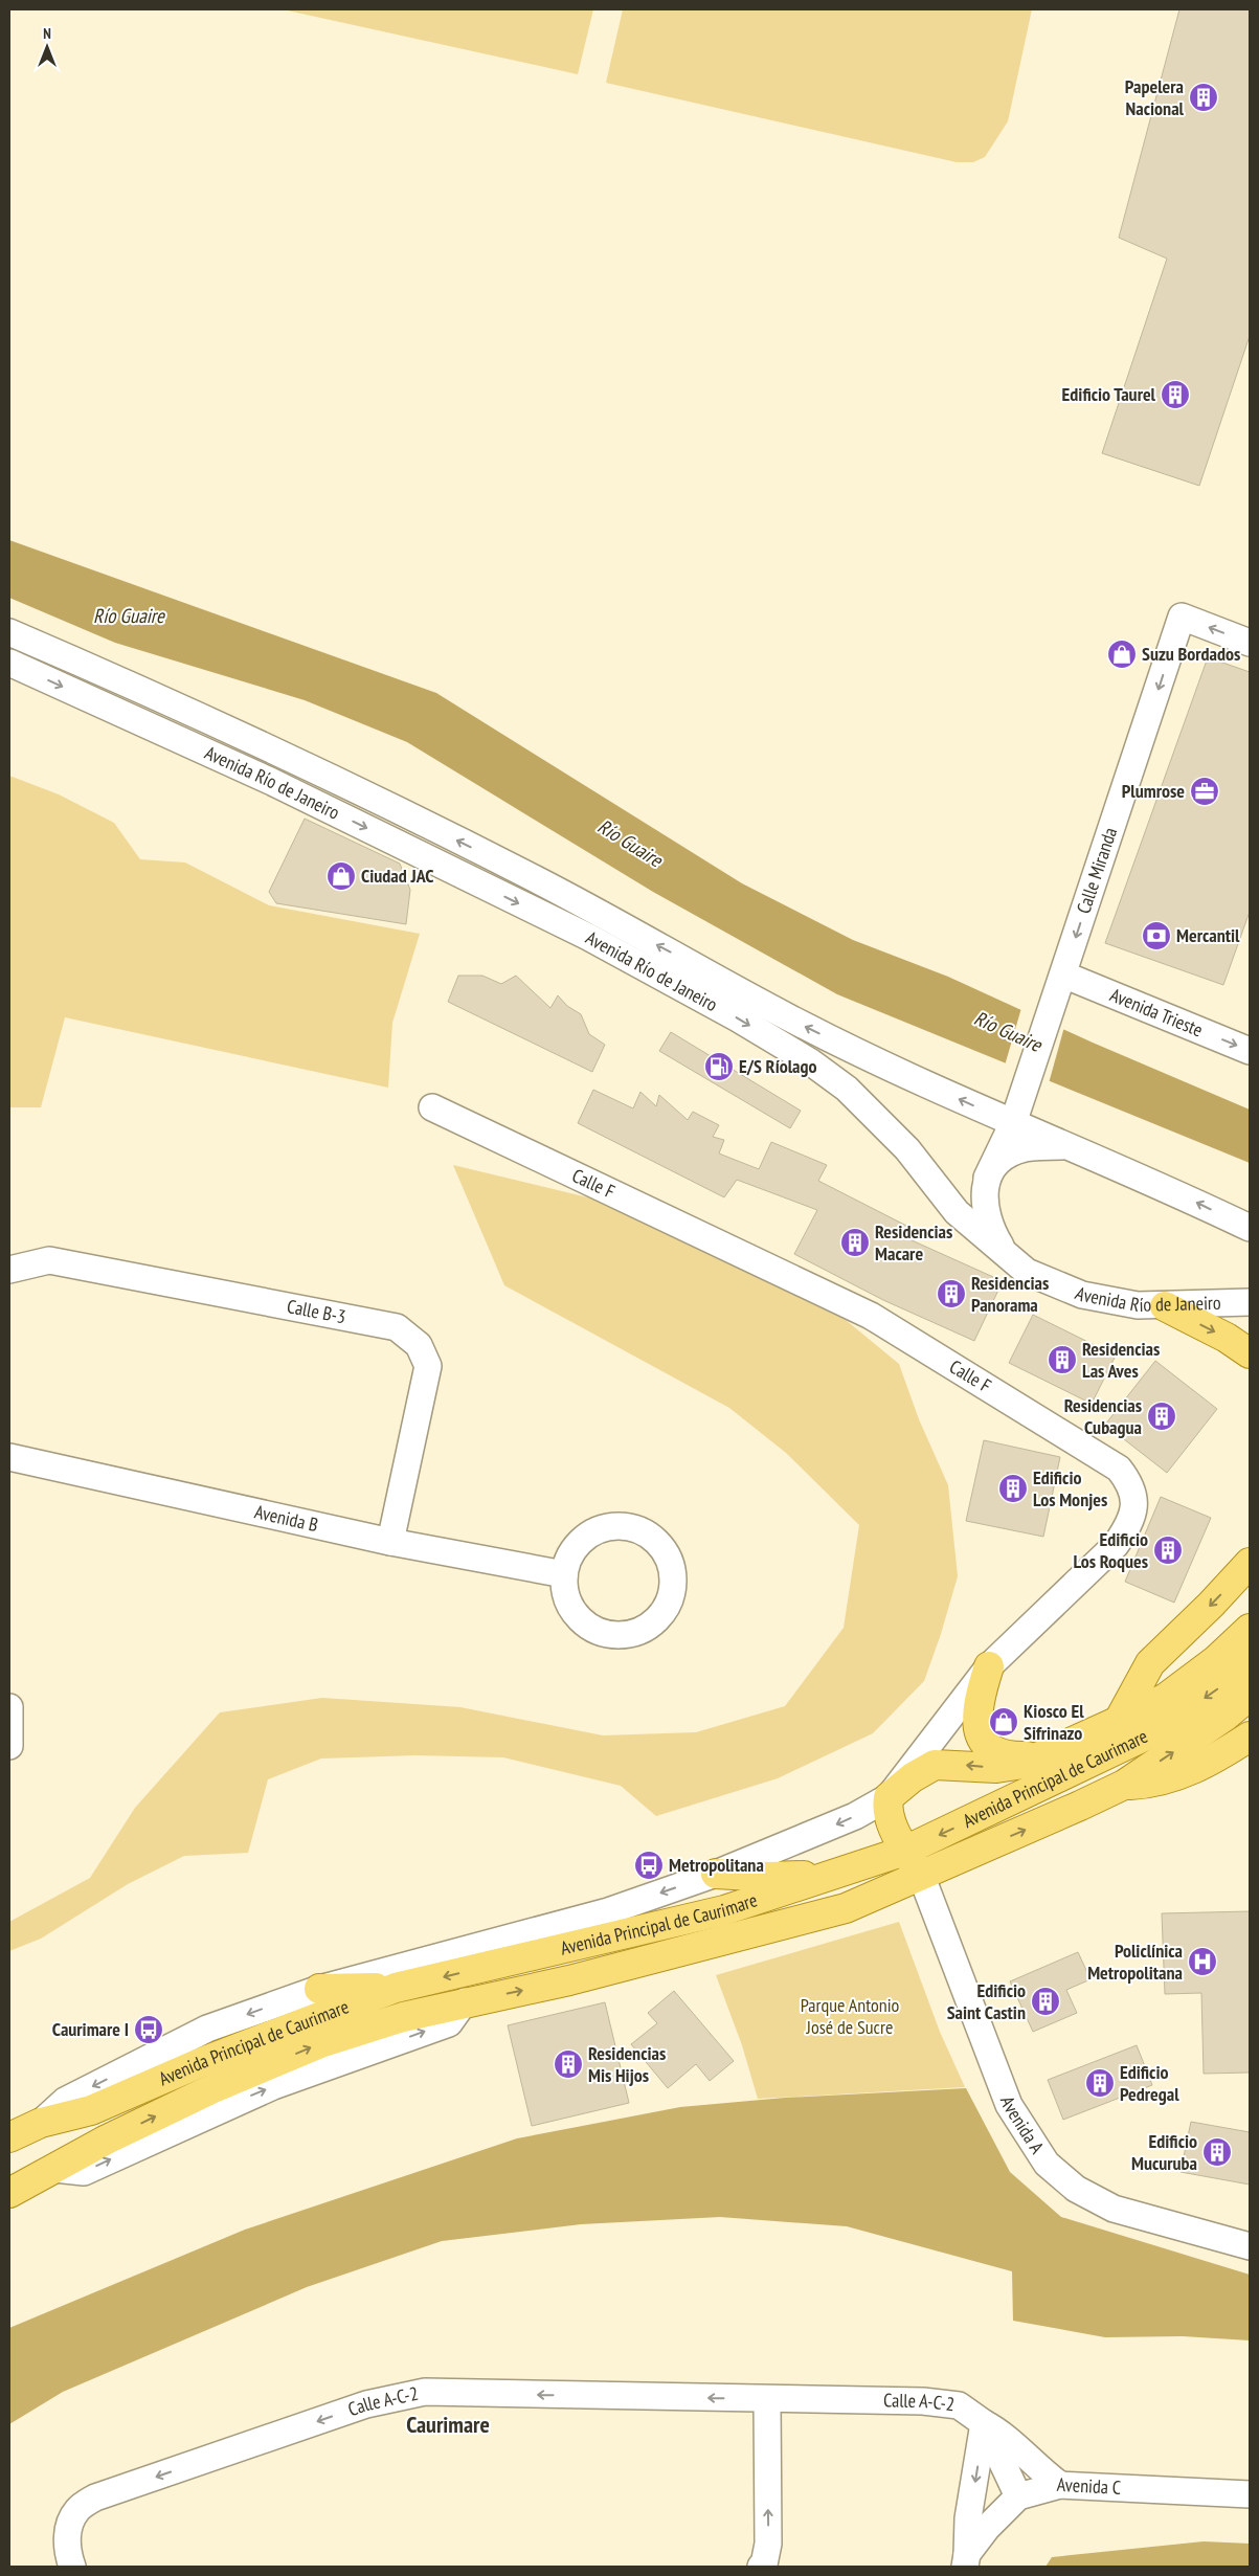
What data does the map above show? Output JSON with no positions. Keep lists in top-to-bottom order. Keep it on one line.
{"streets":{"main road":["Avenida Principal de Caurimare"],"street":["Avenida Río de Janeiro","Calle Miranda","Avenida Trieste","Calle F","Calle B-3","Avenida B","Avenida A","Calle A-C-2","Avenida C"]},"crossings":[["Avenida Río de Janeiro","Calle Miranda"],["Calle Miranda","Avenida Trieste"],["Calle F","Avenida Principal de Caurimare"],["Calle B-3","Avenida B"],["Avenida Principal de Caurimare","Avenida A"],["Calle A-C-2","Avenida C"]],"one_way":["Calle Miranda","Avenida Trieste","Calle A-C-2"],"districts":["Caurimare"],"water":["Río Guaire"],"parks":["Parque Antonio José de Sucre"],"places":{"building":["Papelera Nacional","Edificio Taurel","Residencias Macare","Residencias Panorama","Residencias Las Aves","Residencias Cubagua","Edificio Los Monjes","Edificio Los Roques","Edificio Saint Castin","Residencias Mis Hijos","Edificio Pedregal","Edificio Mucuruba"],"shop":["Suzu Bordados","Ciudad JAC","Kiosco El Sifrinazo"],"office":["Plumrose"],"bank":["Mercantil"],"fuel station":["E/S Ríolago"],"bus stop":["Metropolitana","Caurimare I"],"hospital":["Policlínica Metropolitana"]},"north":"top"}
